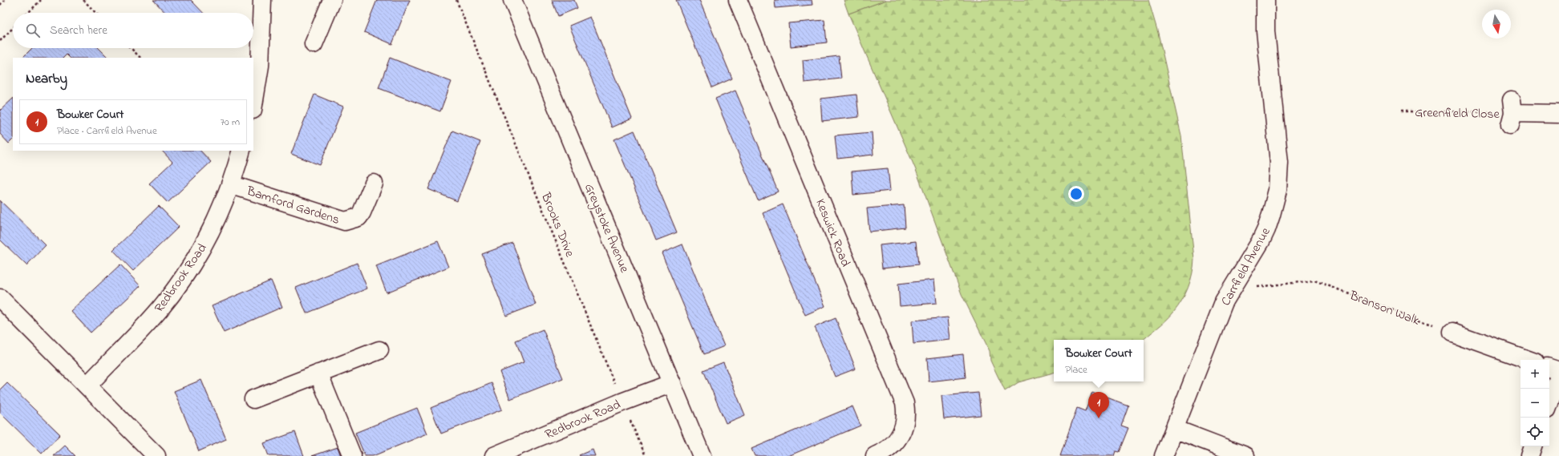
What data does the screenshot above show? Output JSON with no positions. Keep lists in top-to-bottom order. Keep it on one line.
{"streets":{"street":["Greenfield Close","Bamford Gardens","Greystoke Avenue","Keswick Road","Carrfield Avenue","Redbrook Road"],"path":["Brooks Drive","Branson Walk"]},"crossings":[["Bamford Gardens","Redbrook Road"],["Brooks Drive","Redbrook Road"],["Greystoke Avenue","Redbrook Road"],["Carrfield Avenue","Branson Walk"]],"north":"bottom","page":{"search":"Search here","heading":"Nearby","list":[{"mark":"1","name":"Bowker Court","note":"Place · Carrfield Avenue","value":"70 m"}],"popup":["Bowker Court","Place"],"map_buttons":["+","−"],"pins":"1"}}
